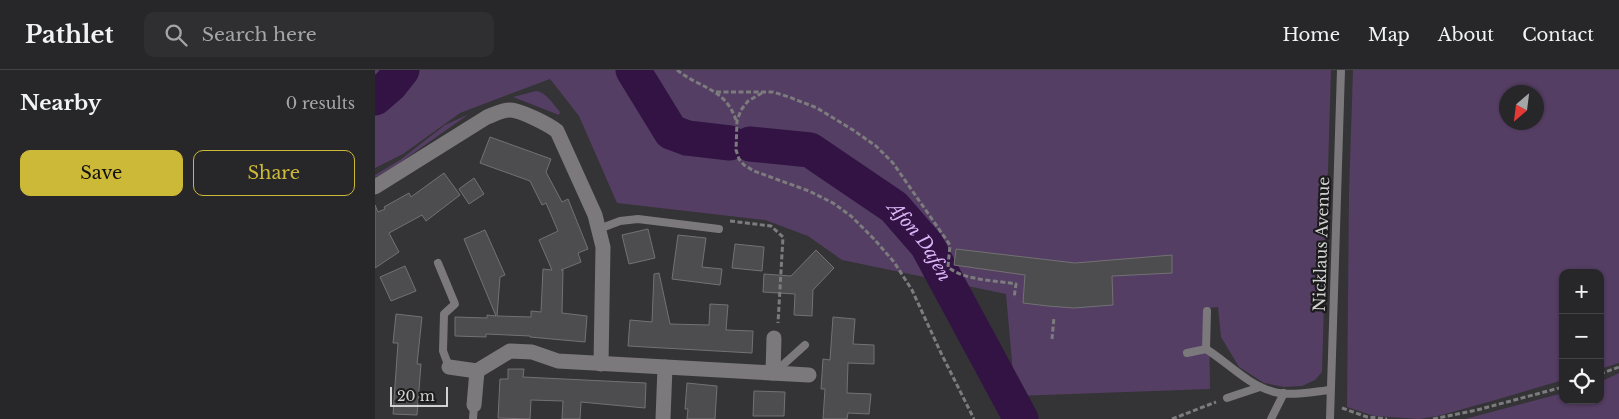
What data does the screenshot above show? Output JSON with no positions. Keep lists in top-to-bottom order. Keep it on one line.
{"streets":{"lane":["Nicklaus Avenue"]},"water":["Afon Dafen"],"scale_bar":"20 m","north":"bottom left","page":{"header":"Pathlet","search":"Search here","nav":["Home","Map","About","Contact"],"heading":["Nearby","0 results"],"buttons":["Save","Share"],"map_buttons":["+","−"],"scale":"20 m"}}
